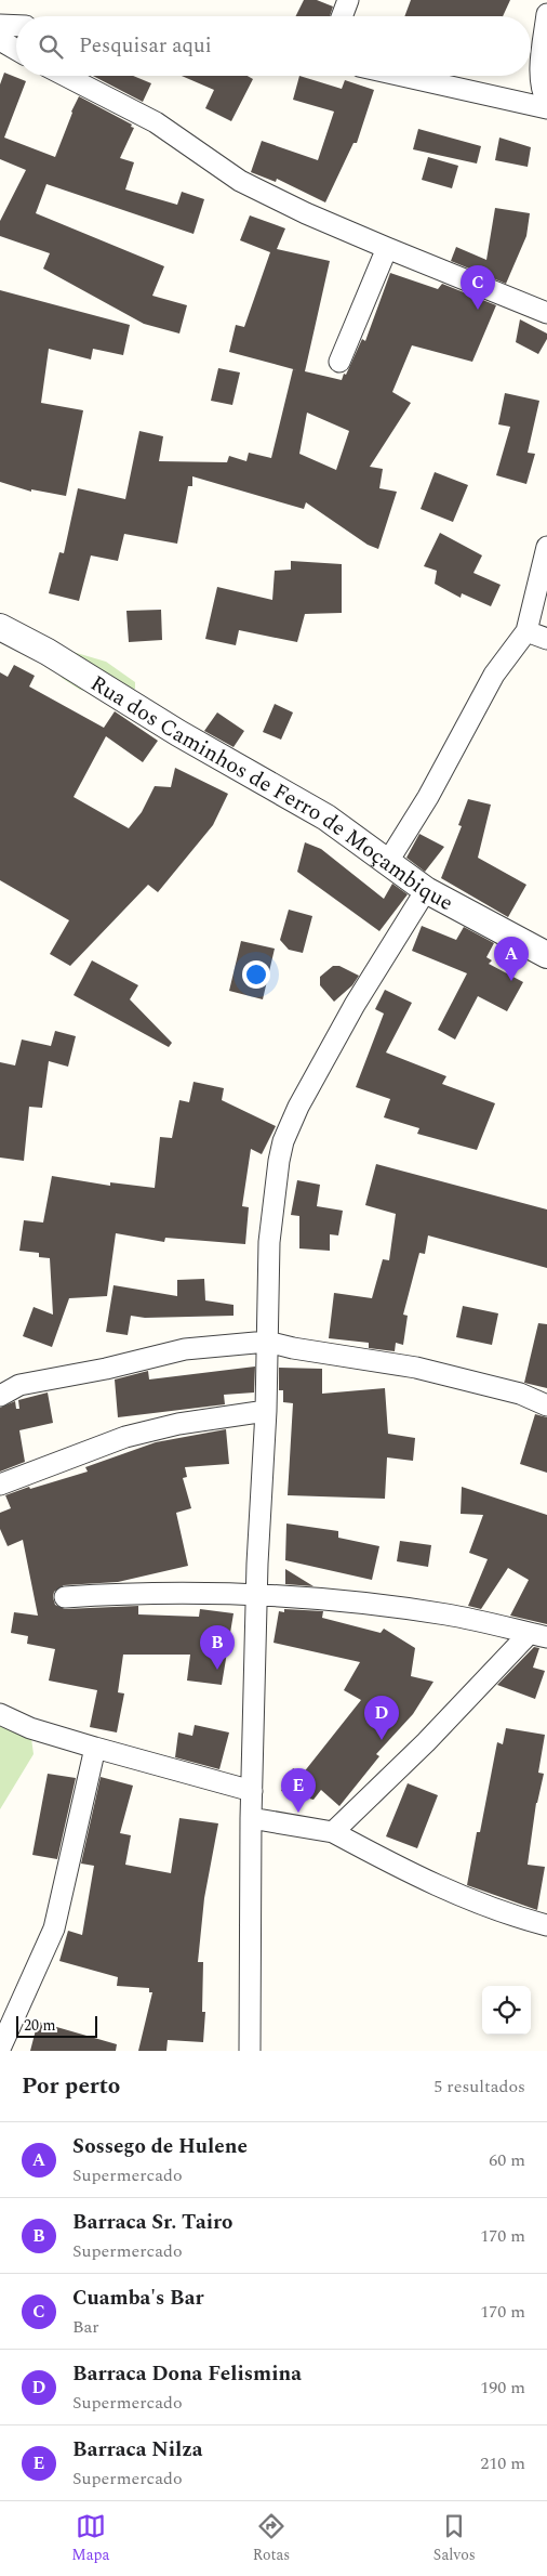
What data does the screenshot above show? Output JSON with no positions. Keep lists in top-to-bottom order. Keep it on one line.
{"streets":{"street":["Rua dos Caminhos de Ferro de Moçambique"]},"scale_bar":"20 m","page":{"search":"Pesquisar aqui","pins":["C","A","B","D","E"],"scale":"20 m","heading":["Por perto","5 resultados"],"list":[{"mark":"A","name":"Sossego de Hulene","note":"Supermercado","value":"60 m"},{"mark":"B","name":"Barraca Sr. Tairo","note":"Supermercado","value":"170 m"},{"mark":"C","name":"Cuamba's Bar","note":"Bar","value":"170 m"},{"mark":"D","name":"Barraca Dona Felismina","note":"Supermercado","value":"190 m"},{"mark":"E","name":"Barraca Nilza","note":"Supermercado","value":"210 m"}],"nav":["Mapa","Rotas","Salvos"]}}
